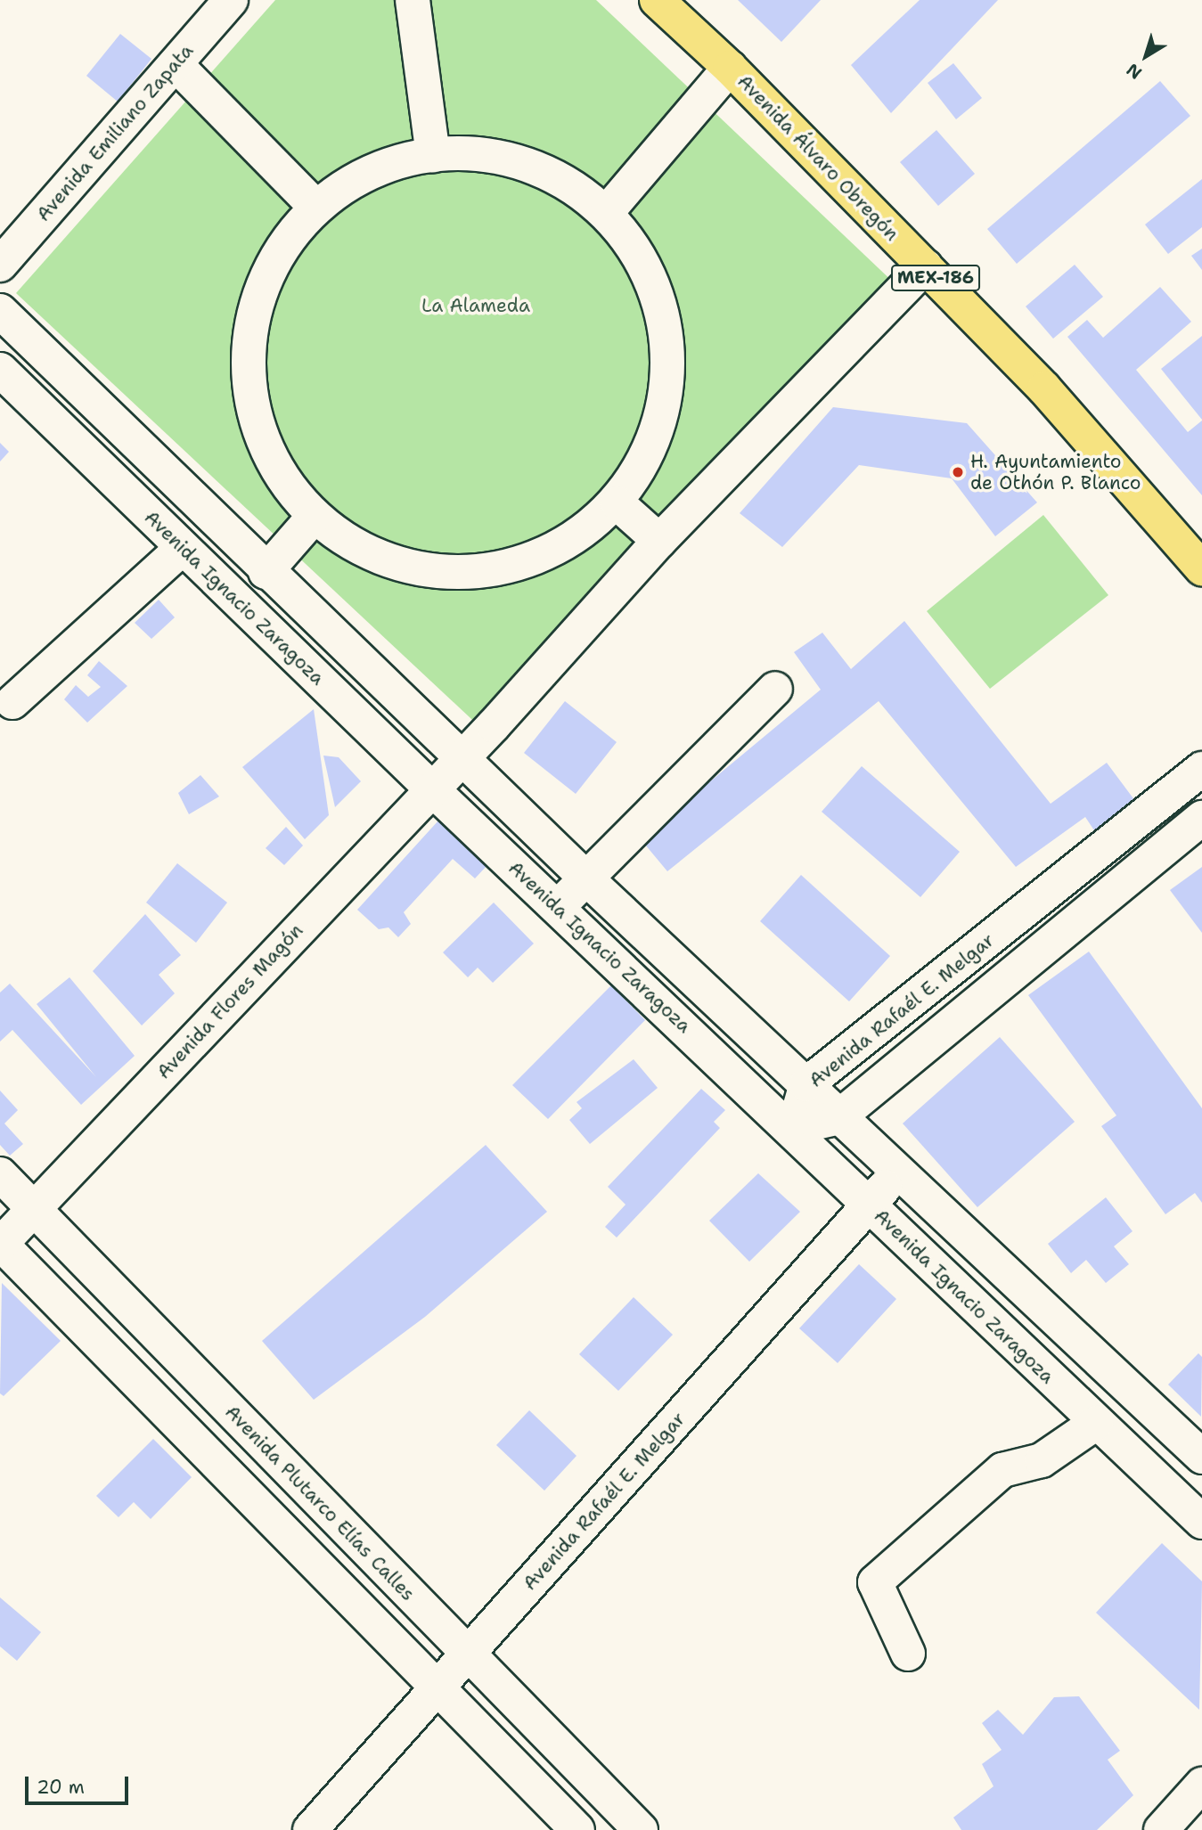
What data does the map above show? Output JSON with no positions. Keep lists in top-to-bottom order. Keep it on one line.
{"streets":{"main road":["Avenida Álvaro Obregón","MEX-186"],"street":["Avenida Emiliano Zapata","Avenida Ignacio Zaragoza","Avenida Flores Magón","Avenida Rafaél E. Melgar","Avenida Plutarco Elías Calles"]},"crossings":[["Avenida Álvaro Obregón","Avenida Flores Magón"],["Avenida Ignacio Zaragoza","Avenida Flores Magón"],["Avenida Ignacio Zaragoza","Avenida Rafaél E. Melgar"],["Avenida Flores Magón","Avenida Plutarco Elías Calles"],["Avenida Rafaél E. Melgar","Avenida Plutarco Elías Calles"]],"parks":["La Alameda"],"places":["H. Ayuntamiento de Othón P. Blanco"],"scale_bar":"20 m","north":"bottom left"}
